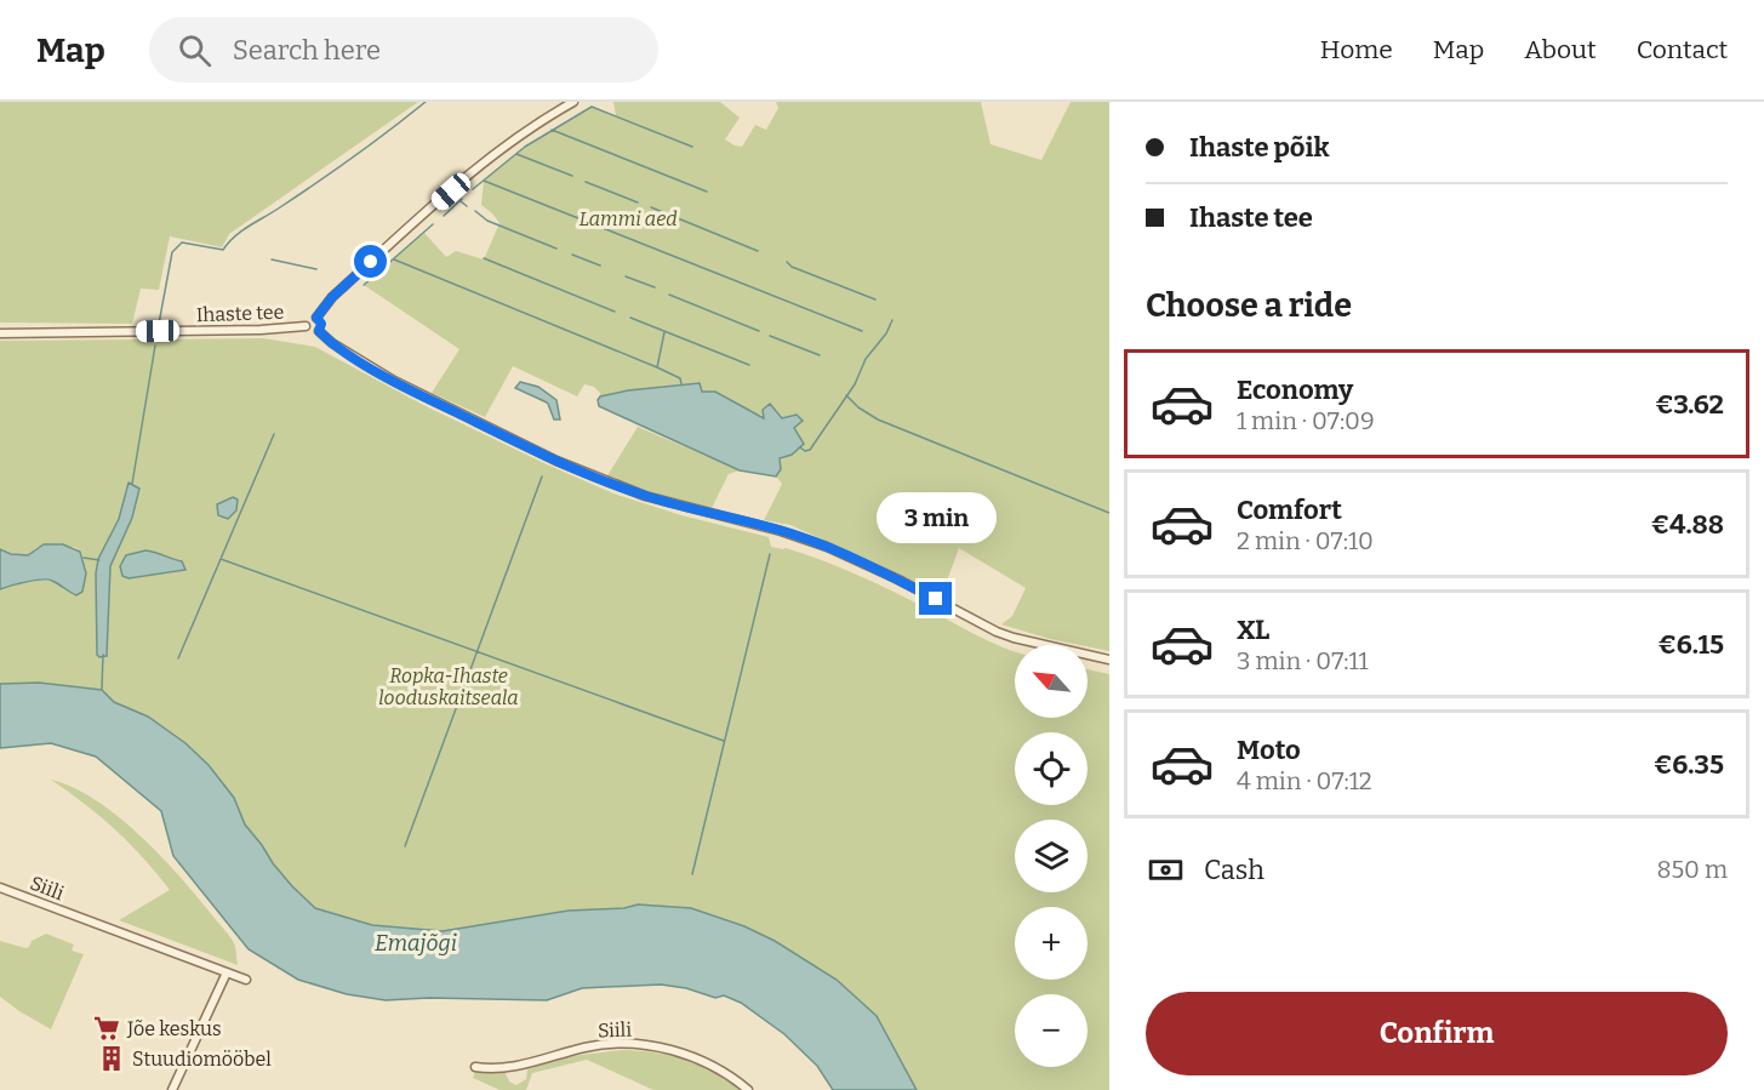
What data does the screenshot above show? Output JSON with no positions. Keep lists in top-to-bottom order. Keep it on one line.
{"streets":{"street":["Ihaste tee","Siili"]},"water":["Emajõgi"],"parks":["Lammi aed","Ropka-Ihaste looduskaitseala"],"places":{"supermarket":["Jõe keskus"],"building":["Stuudiomööbel"]},"north":"top left","page":{"header":"Map","search":"Search here","nav":["Home","Map","About","Contact"],"banner":["Ihaste põik","Ihaste tee"],"heading":"Choose a ride","list":[{"name":"Economy","note":"1 min · 07:09","value":"€3.62"},{"name":"Comfort","note":"2 min · 07:10","value":"€4.88"},{"name":"XL","note":"3 min · 07:11","value":"€6.15"},{"name":"Moto","note":"4 min · 07:12","value":"€6.35"}],"bubble":"3 min","map_buttons":["+","−"],"pay":["Cash","850 m"],"buttons":"Confirm"}}
